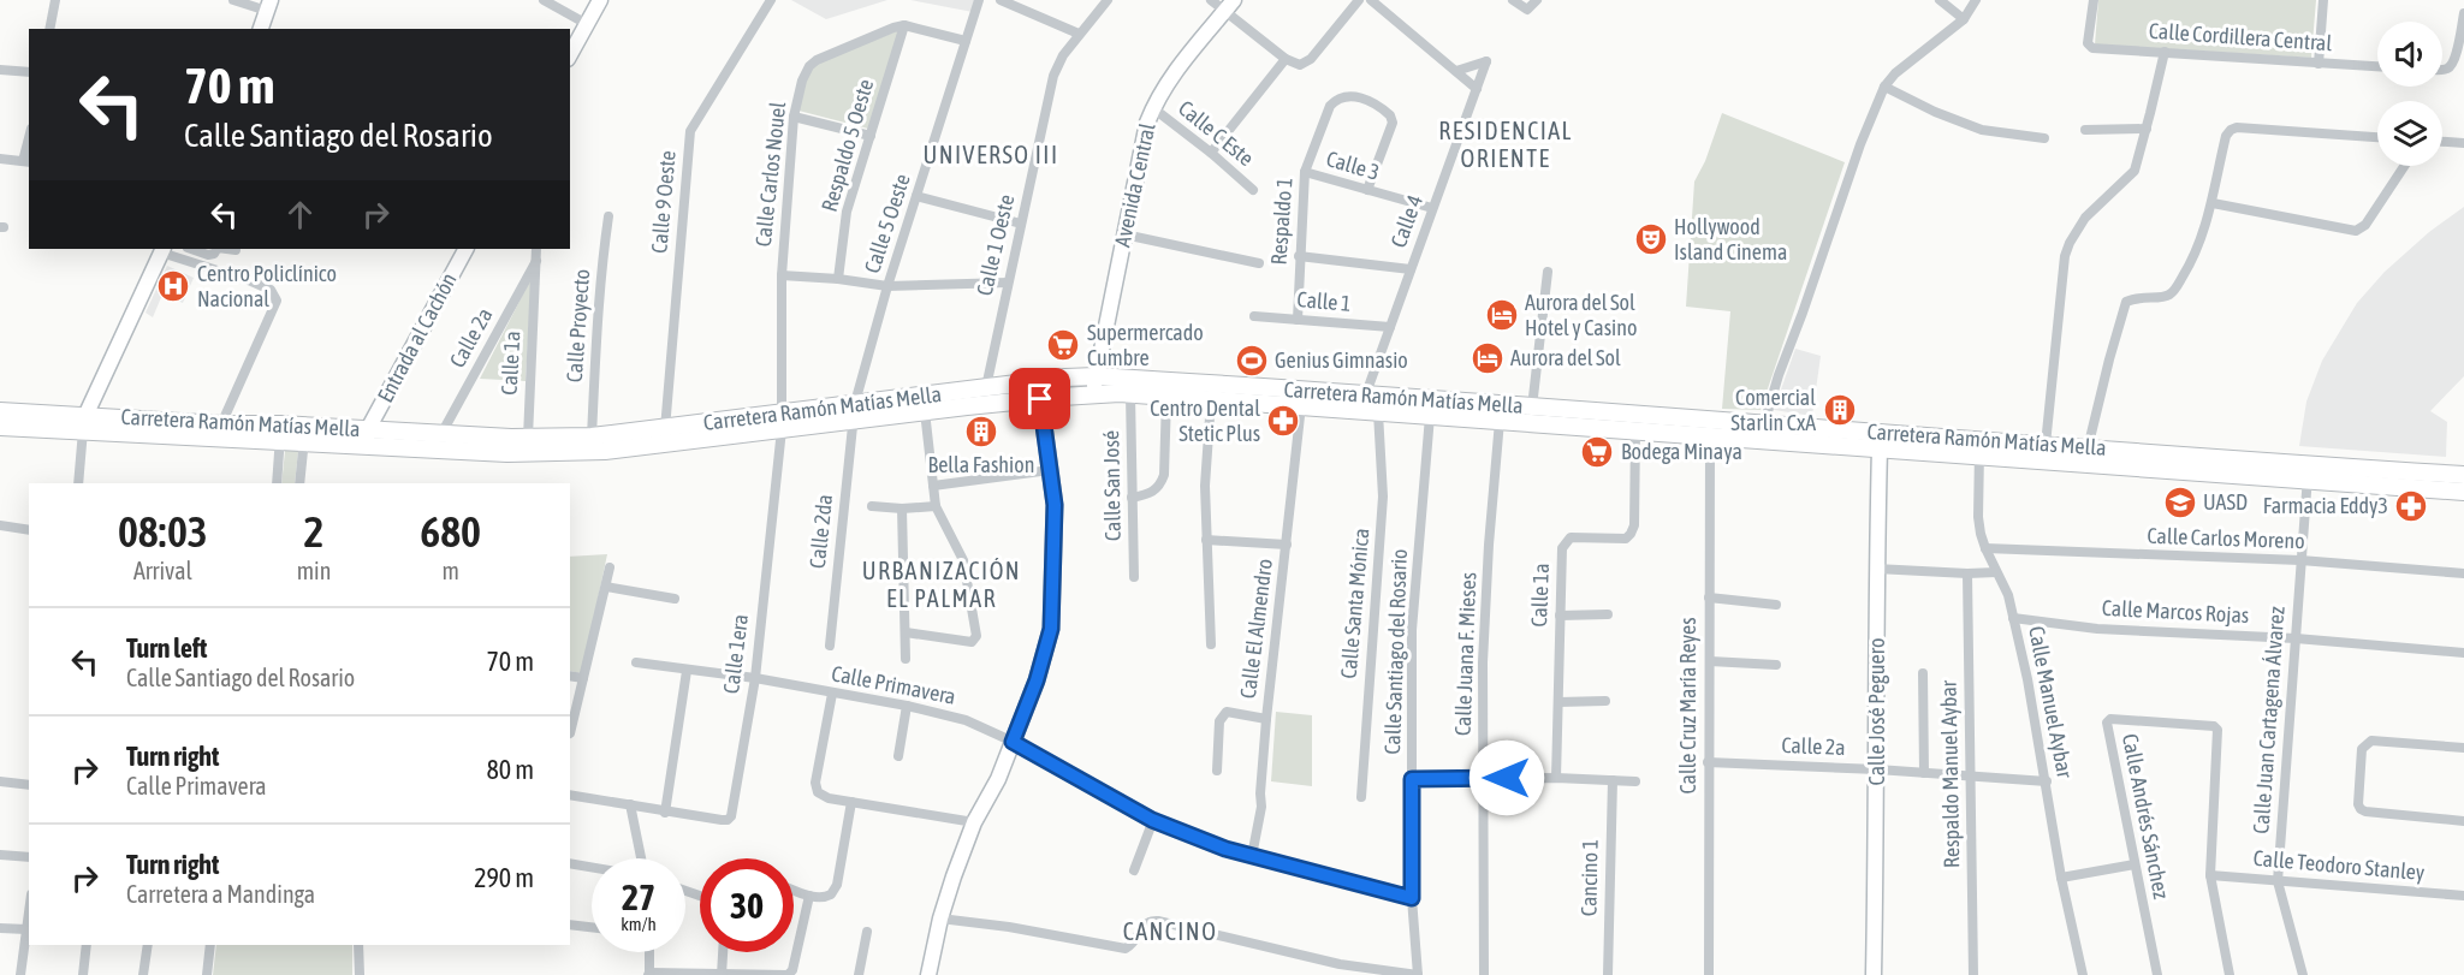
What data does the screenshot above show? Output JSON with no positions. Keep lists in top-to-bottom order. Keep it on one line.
{"streets":{"main road":["Avenida Central","Entrada al Cachón","Carretera Ramón Matías Mella","Calle José Peguero"],"street":["Calle Cordillera Central","Calle C Este","Respaldo 5 Oeste","Calle 3","Calle Carlos Nouel","Calle 9 Oeste","Respaldo 1","Calle 4","Calle 5 Oeste","Calle 1 Oeste","Calle 1","Calle Proyecto","Calle 2a","Calle 1a","Calle San José","Calle 2da","Calle Carlos Moreno","Calle Santa Mónica","Calle Marcos Rojas","Calle El Almendro","Calle Santiago del Rosario","Calle 1era","Calle Juana F. Mieses","Calle Primavera","Calle Manuel Aybar","Calle Cruz María Reyes","Calle Juan Cartagena Álvarez","Respaldo Manuel Aybar","Calle Andrés Sánchez","Calle Teodoro Stanley","Cancino 1"]},"crossings":[["Calle C Este","Avenida Central"],["Respaldo 5 Oeste","Calle Carlos Nouel"],["Calle 3","Respaldo 1"],["Calle 3","Calle 4"],["Calle Carlos Nouel","Carretera Ramón Matías Mella"],["Calle Carlos Nouel","Calle 1era"],["Avenida Central","Carretera Ramón Matías Mella"],["Calle 9 Oeste","Carretera Ramón Matías Mella"],["Respaldo 1","Calle 1"],["Calle 4","Calle 1"],["Calle 4","Carretera Ramón Matías Mella"],["Calle 5 Oeste","Carretera Ramón Matías Mella"],["Calle 5 Oeste","Calle 2da"],["Calle 1 Oeste","Carretera Ramón Matías Mella"],["Calle Proyecto","Carretera Ramón Matías Mella"],["Entrada al Cachón","Carretera Ramón Matías Mella"],["Calle 2a","Calle 1a"],["Calle 2a","Carretera Ramón Matías Mella"],["Calle 2a","Calle Manuel Aybar"],["Calle 2a","Calle Cruz María Reyes"],["Calle 2a","Calle José Peguero"],["Calle 2a","Respaldo Manuel Aybar"],["Calle 1a","Carretera Ramón Matías Mella"],["Carretera Ramón Matías Mella","Calle San José"],["Carretera Ramón Matías Mella","Calle 2da"],["Carretera Ramón Matías Mella","Calle Santa Mónica"],["Carretera Ramón Matías Mella","Calle El Almendro"],["Carretera Ramón Matías Mella","Calle Santiago del Rosario"],["Carretera Ramón Matías Mella","Calle 1era"],["Carretera Ramón Matías Mella","Calle Juana F. Mieses"],["Carretera Ramón Matías Mella","Calle Manuel Aybar"],["Carretera Ramón Matías Mella","Calle Cruz María Reyes"],["Carretera Ramón Matías Mella","Calle José Peguero"],["Carretera Ramón Matías Mella","Calle Juan Cartagena Álvarez"],["Calle Carlos Moreno","Calle Manuel Aybar"],["Calle Carlos Moreno","Calle Juan Cartagena Álvarez"],["Calle Marcos Rojas","Calle Manuel Aybar"],["Calle Marcos Rojas","Calle Juan Cartagena Álvarez"],["Calle El Almendro","Calle Primavera"],["Calle Santiago del Rosario","Calle Primavera"],["Calle 1era","Calle Primavera"],["Calle Juan Cartagena Álvarez","Calle Teodoro Stanley"],["Calle Andrés Sánchez","Calle Teodoro Stanley"]],"districts":["RESIDENCIAL ORIENTE","UNIVERSO III","URBANIZACIÓN EL PALMAR","CANCINO"],"places":{"theatre":["Hollywood Island Cinema"],"hospital":["Centro Policlínico Nacional"],"hotel":["Aurora del Sol Hotel y Casino","Aurora del Sol"],"supermarket":["Supermercado Cumbre","Bodega Minaya"],"sports":["Genius Gimnasio"],"building":["Comercial Starlin CxA","Bella Fashion"],"pharmacy":["Centro Dental Stetic Plus","Farmacia Eddy3"],"school or university":["UASD"]},"page":{"turn":["70 m","Calle Santiago del Rosario"],"eta":["08:03","Arrival","2","min","680","m"],"list":[{"name":"Turn left","note":"Calle Santiago del Rosario","value":"70 m"},{"name":"Turn right","note":"Calle Primavera","value":"80 m"},{"name":"Turn right","note":"Carretera a Mandinga","value":"290 m"}],"speed":"27 km/h","limit":"30"}}
